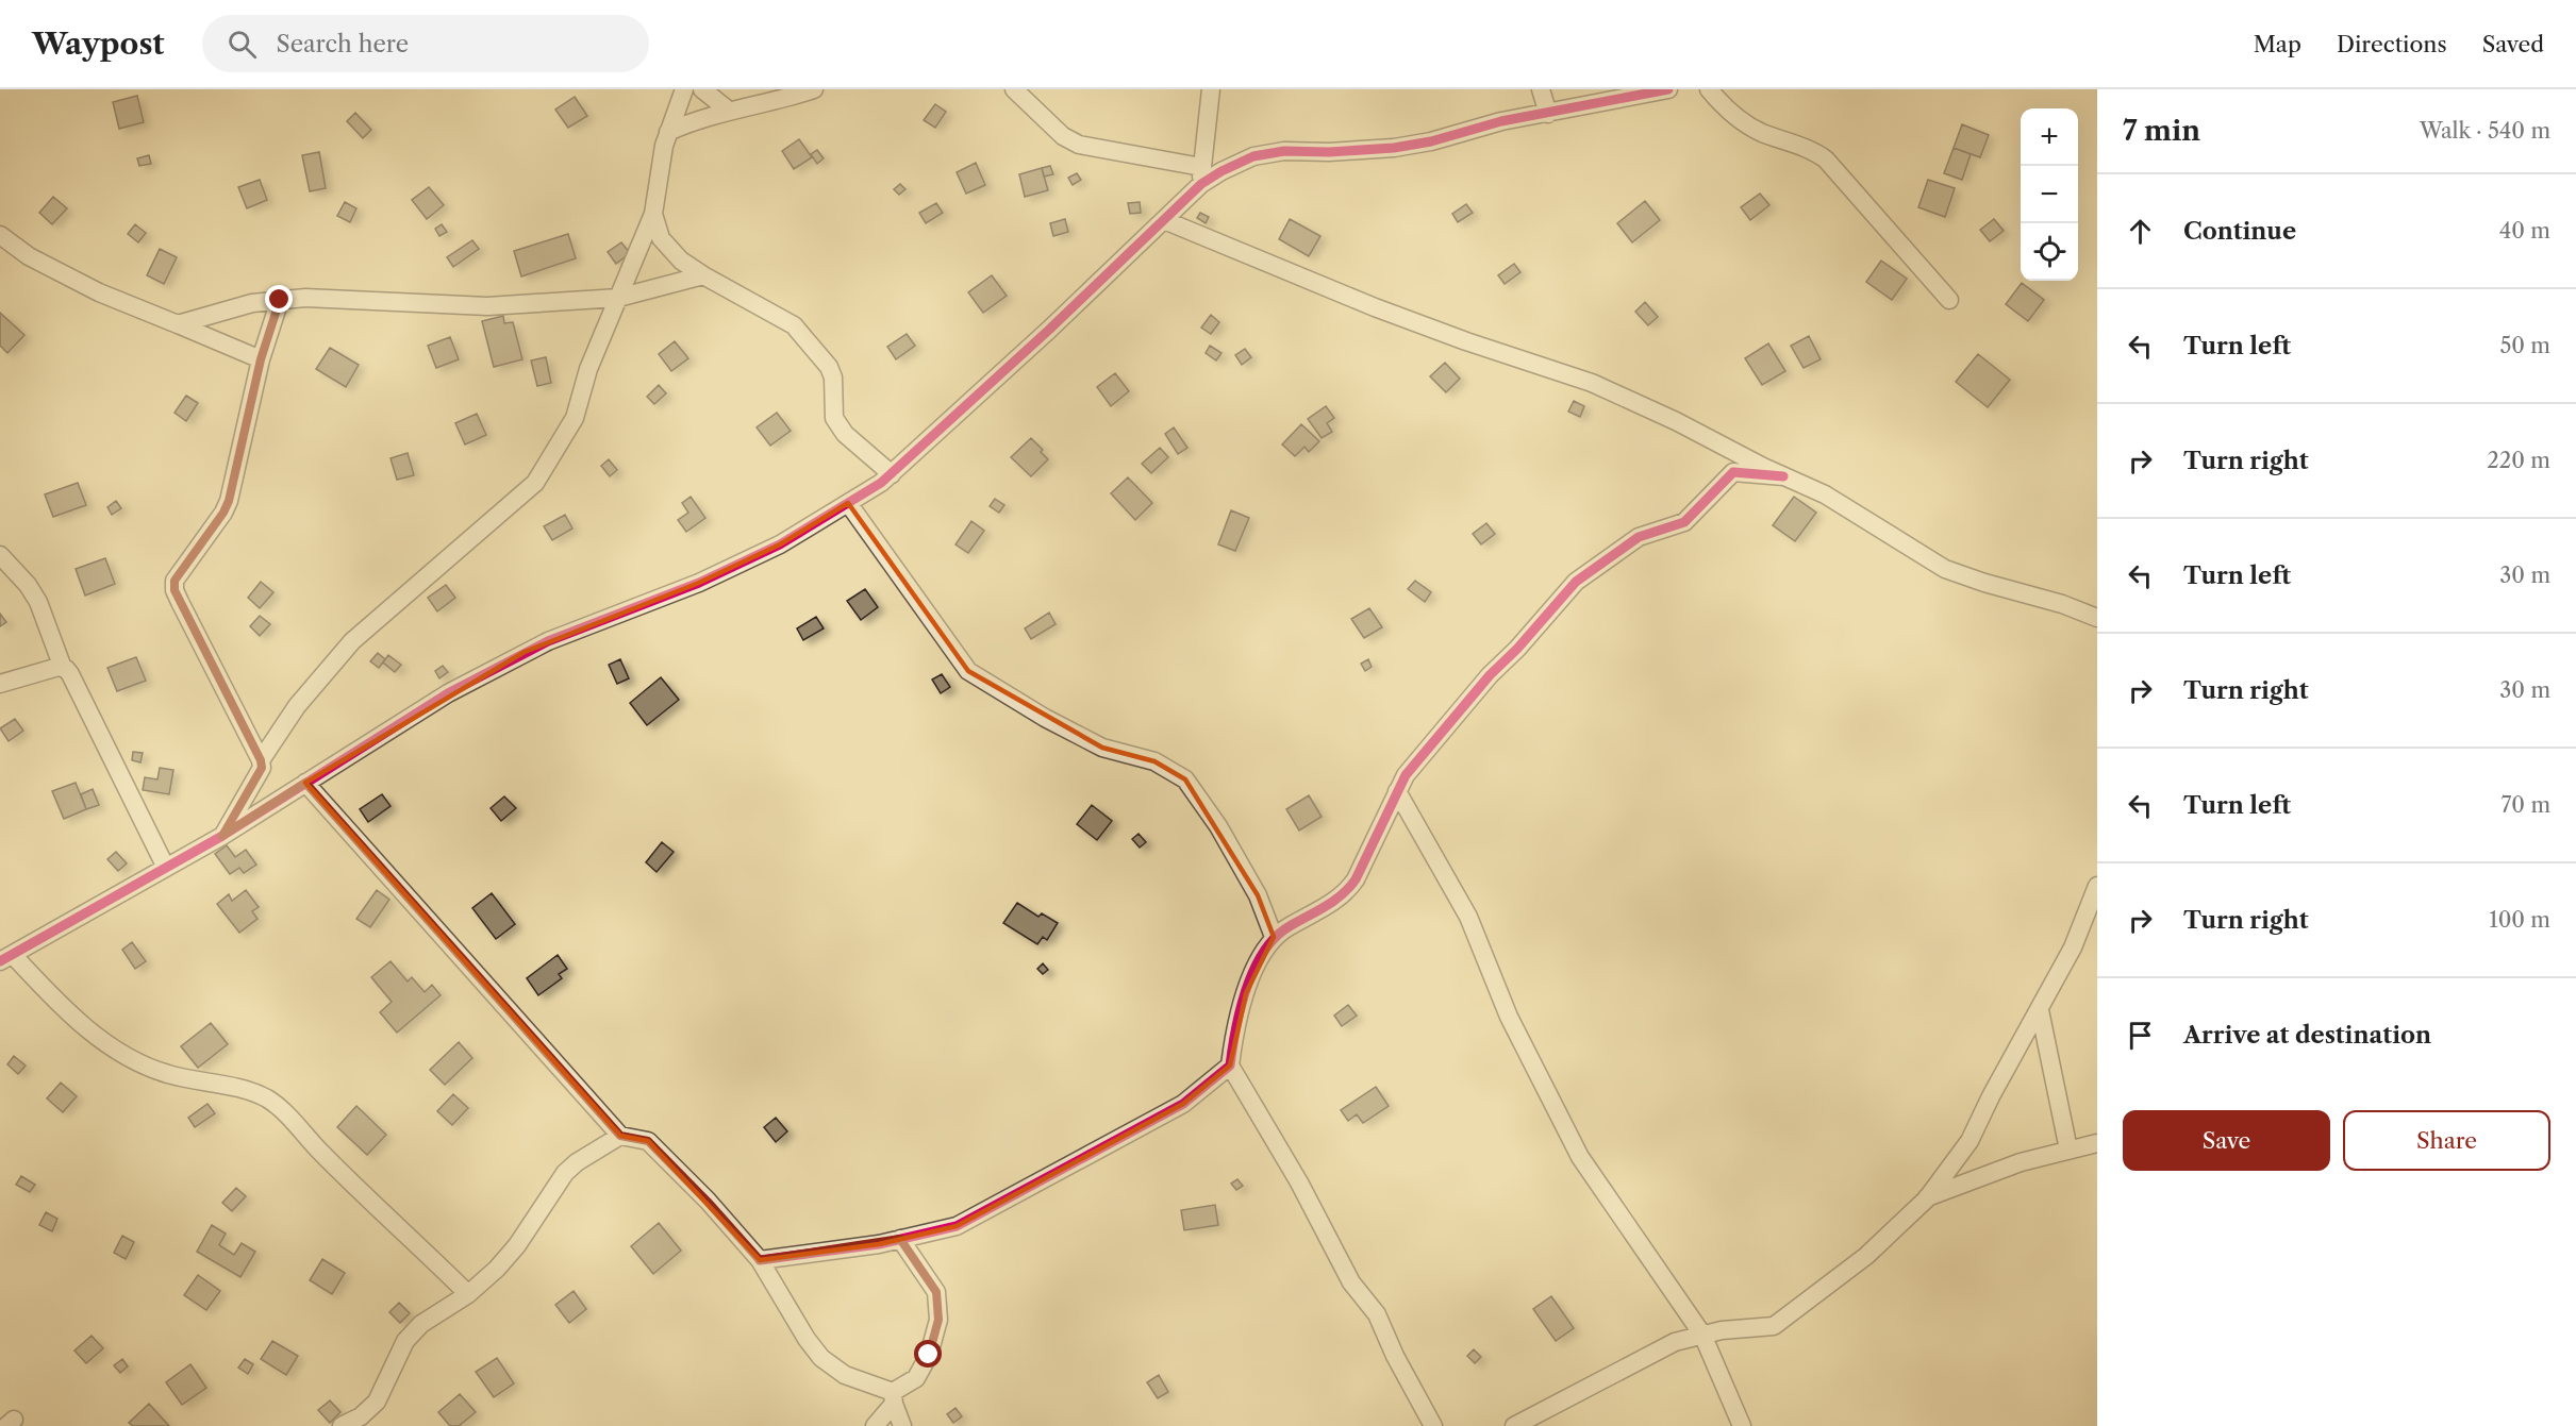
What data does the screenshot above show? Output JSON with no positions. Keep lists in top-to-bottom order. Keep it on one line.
{"page":{"header":"Waypost","search":"Search here","nav":["Map","Directions","Saved"],"heading":["7 min","Walk · 540 m"],"map_buttons":["+","−"],"list":[["Continue","40 m"],["Turn left","50 m"],["Turn right","220 m"],["Turn left","30 m"],["Turn right","30 m"],["Turn left","70 m"],["Turn right","100 m"],"Arrive at destination"],"buttons":["Save","Share"]}}
